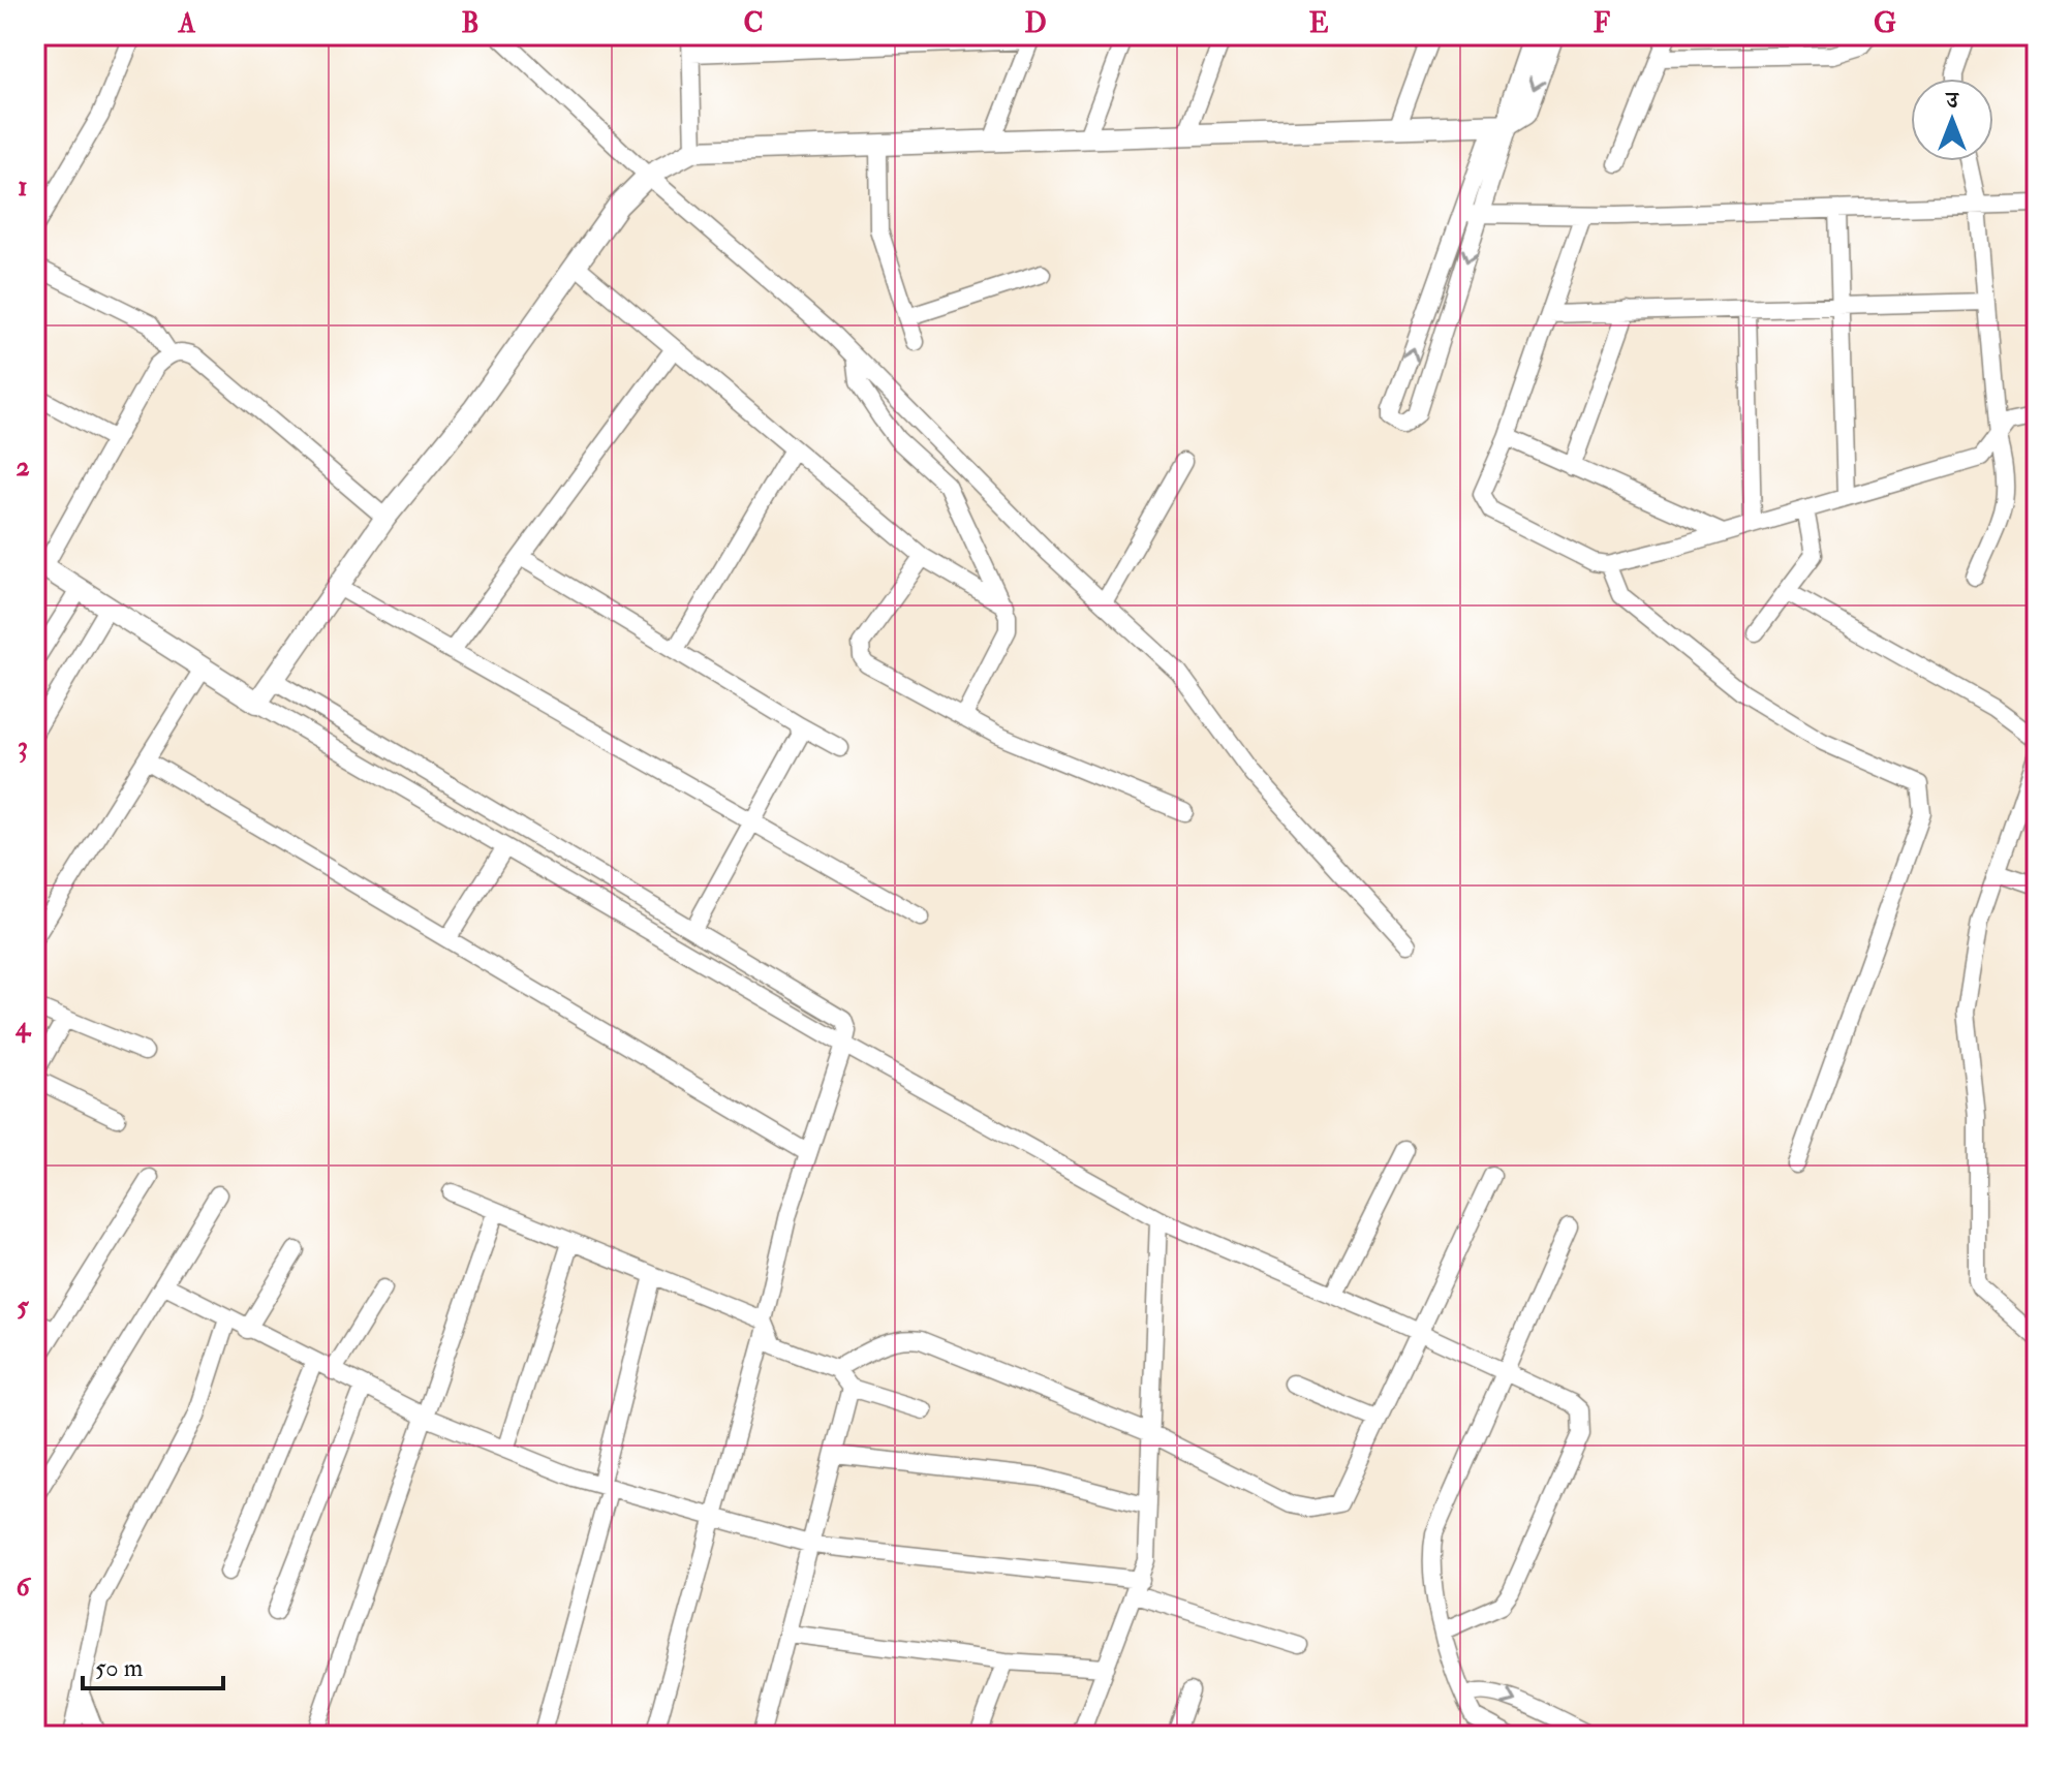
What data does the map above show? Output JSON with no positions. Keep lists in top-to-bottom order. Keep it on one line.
{"scale_bar":"50 m","north":"top","grid":{"columns":["A","B","C","D","E","F","G"],"rows":["1","2","3","4","5","6"]}}
